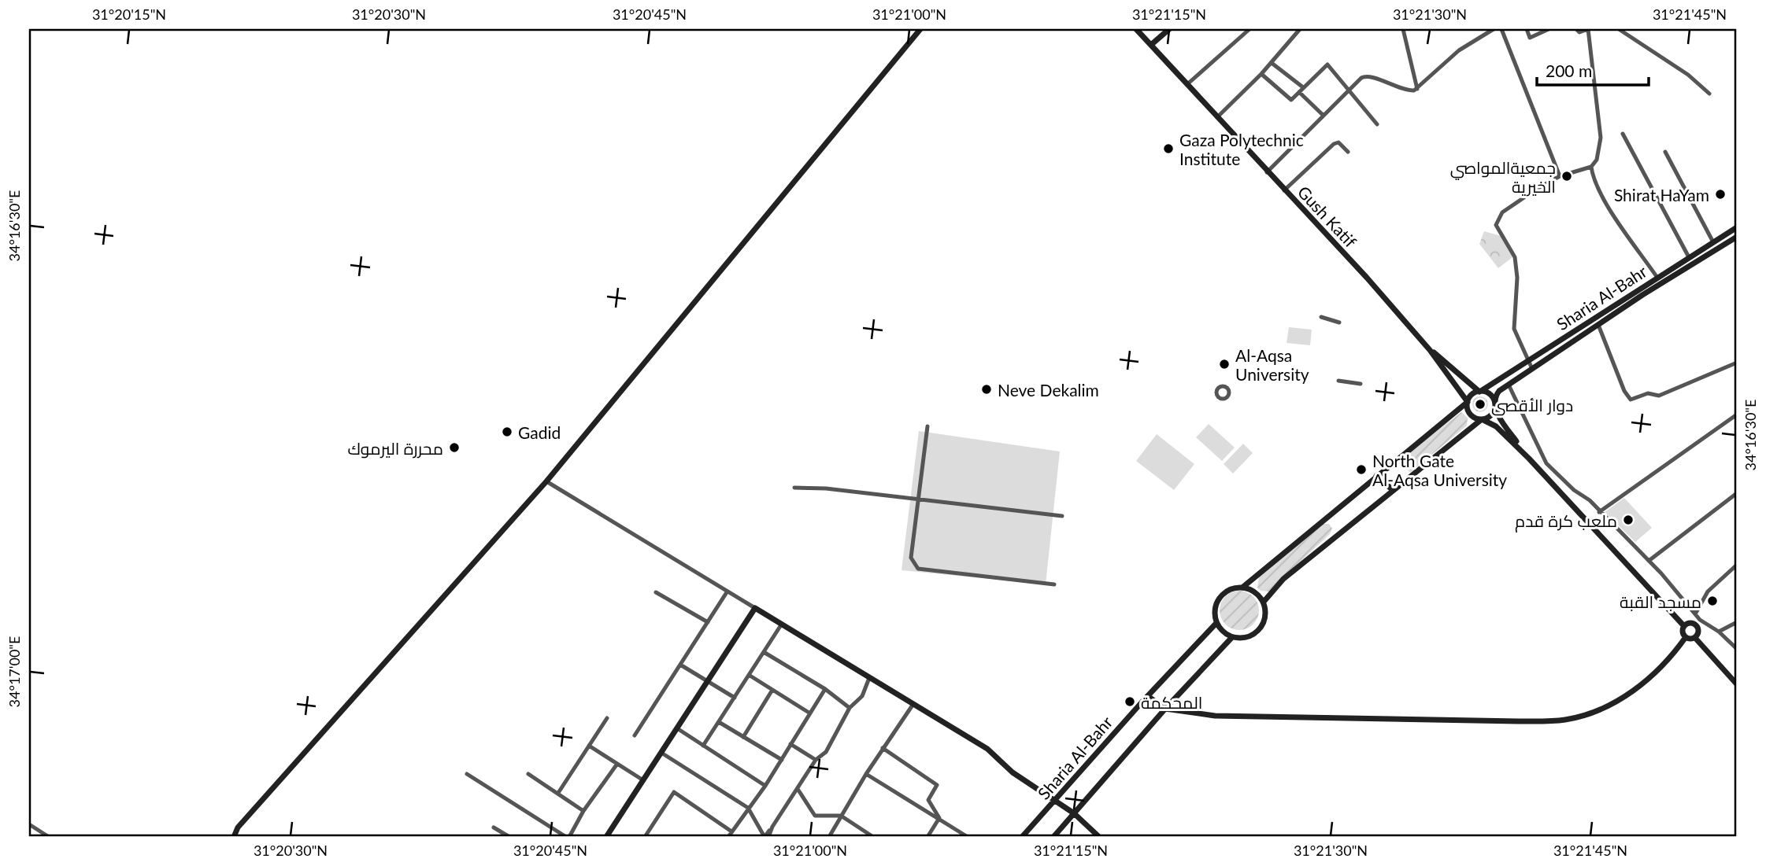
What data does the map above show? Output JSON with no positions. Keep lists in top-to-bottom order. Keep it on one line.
{"streets":{"main road":["Gush Katif","Sharia Al-Bahr"]},"crossings":[["Gush Katif","Sharia Al-Bahr"]],"places":["Gaza Polytechnic Institute","جمعيةالمواصي الخيرية","Shirat HaYam","Al-Aqsa University","Neve Dekalim","دوار الأقصى","Gadid","محررة اليرموك","North Gate Al-Aqsa University","ملعب كرة قدم","مسجد القبة","المحكمة"],"scale_bar":"200 m","coordinates":["31°20'15\"N","31°20'30\"N","31°20'45\"N","31°21'00\"N","31°21'15\"N","31°21'30\"N","31°21'45\"N","34°16'30\"E","34°17'00\"E"]}
